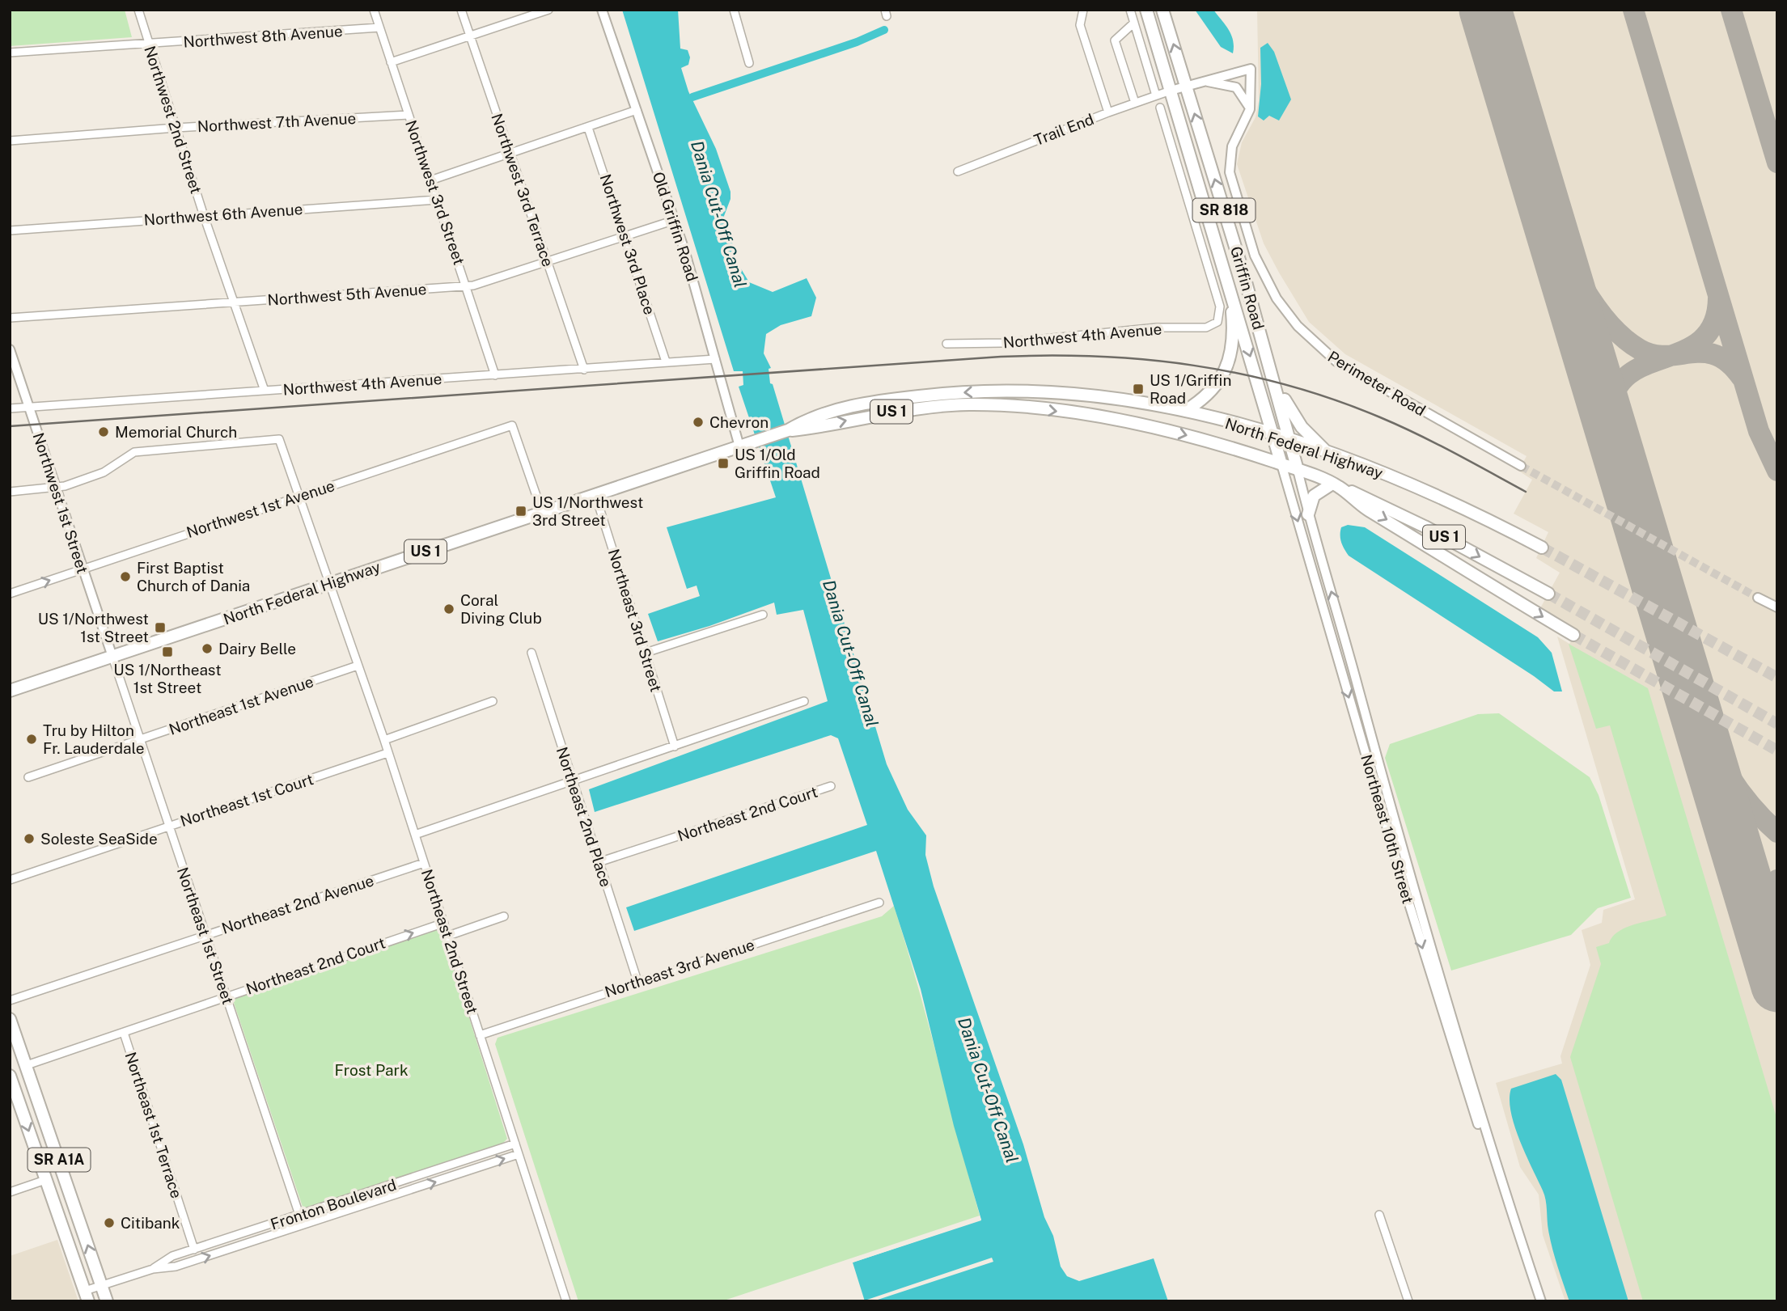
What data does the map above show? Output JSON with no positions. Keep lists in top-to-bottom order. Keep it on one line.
{"streets":{"main road":["SR 818","Griffin Road","US 1","North Federal Highway","SR A1A"],"street":["Northwest 8th Avenue","Northwest 2nd Street","Northwest 7th Avenue","Trail End","Northwest 3rd Terrace","Northwest 3rd Street","Northwest 6th Avenue","Old Griffin Road","Northwest 3rd Place","Northwest 5th Avenue","Northwest 4th Avenue","Perimeter Road","Northwest 1st Street","Northwest 1st Avenue","Northeast 3rd Street","Northeast 1st Avenue","Northeast 1st Court","Northeast 2nd Court","Northeast 2nd Place","Northeast 10th Street","Northeast 2nd Avenue","Northeast 1st Street","Northeast 2nd Street","Northeast 3rd Avenue","Northeast 1st Terrace","Fronton Boulevard"]},"crossings":[["Northwest 8th Avenue","Northwest 2nd Street"],["Northwest 8th Avenue","Northwest 3rd Street"],["Northwest 2nd Street","Northwest 7th Avenue"],["Northwest 2nd Street","Northwest 6th Avenue"],["Northwest 2nd Street","Northwest 5th Avenue"],["Northwest 2nd Street","Northwest 4th Avenue"],["Northwest 7th Avenue","Northwest 3rd Street"],["Trail End","Griffin Road"],["Trail End","Perimeter Road"],["Northwest 3rd Terrace","Northwest 5th Avenue"],["Northwest 3rd Terrace","Northwest 4th Avenue"],["Northwest 3rd Street","Northwest 6th Avenue"],["Northwest 3rd Street","Northwest 5th Avenue"],["Northwest 3rd Street","Northwest 4th Avenue"],["Old Griffin Road","Northwest 5th Avenue"],["Old Griffin Road","Northwest 4th Avenue"],["Old Griffin Road","North Federal Highway"],["Northwest 3rd Place","Northwest 5th Avenue"],["Northwest 3rd Place","Northwest 4th Avenue"],["Griffin Road","Perimeter Road"],["Griffin Road","North Federal Highway"],["Griffin Road","Northeast 10th Street"],["Northwest 4th Avenue","Northwest 1st Street"],["North Federal Highway","Northwest 1st Street"],["North Federal Highway","Northwest 1st Avenue"],["North Federal Highway","Northeast 3rd Street"],["North Federal Highway","Northeast 10th Street"],["North Federal Highway","Northeast 1st Street"],["North Federal Highway","Northeast 2nd Street"],["Northwest 1st Street","Northwest 1st Avenue"],["Northwest 1st Street","Northeast 1st Street"],["Northeast 1st Avenue","Northeast 1st Street"],["Northeast 1st Avenue","Northeast 2nd Street"],["Northeast 1st Court","Northeast 1st Street"],["Northeast 1st Court","Northeast 2nd Street"],["Northeast 2nd Court","Northeast 2nd Place"],["Northeast 2nd Court","Northeast 1st Street"],["Northeast 2nd Court","Northeast 2nd Street"],["Northeast 2nd Court","Northeast 1st Terrace"],["Northeast 2nd Court","SR A1A"],["Northeast 2nd Place","Northeast 3rd Avenue"],["Northeast 2nd Avenue","Northeast 1st Street"],["Northeast 2nd Avenue","Northeast 2nd Street"],["Northeast 1st Street","Fronton Boulevard"],["Northeast 2nd Street","Northeast 3rd Avenue"],["Northeast 2nd Street","Fronton Boulevard"],["Northeast 1st Terrace","Fronton Boulevard"],["SR A1A","Fronton Boulevard"]],"water":["Dania Cut-Off Canal"],"parks":["Frost Park"],"places":{"transit":["US 1/Griffin Road","US 1/Old Griffin Road","US 1/Northwest 3rd Street","US 1/Northwest 1st Street","US 1/Northeast 1st Street"],"other":["Chevron","Memorial Church","First Baptist Church of Dania","Coral Diving Club","Dairy Belle","Tru by Hilton Fr. Lauderdale","Soleste SeaSide","Citibank"]}}
